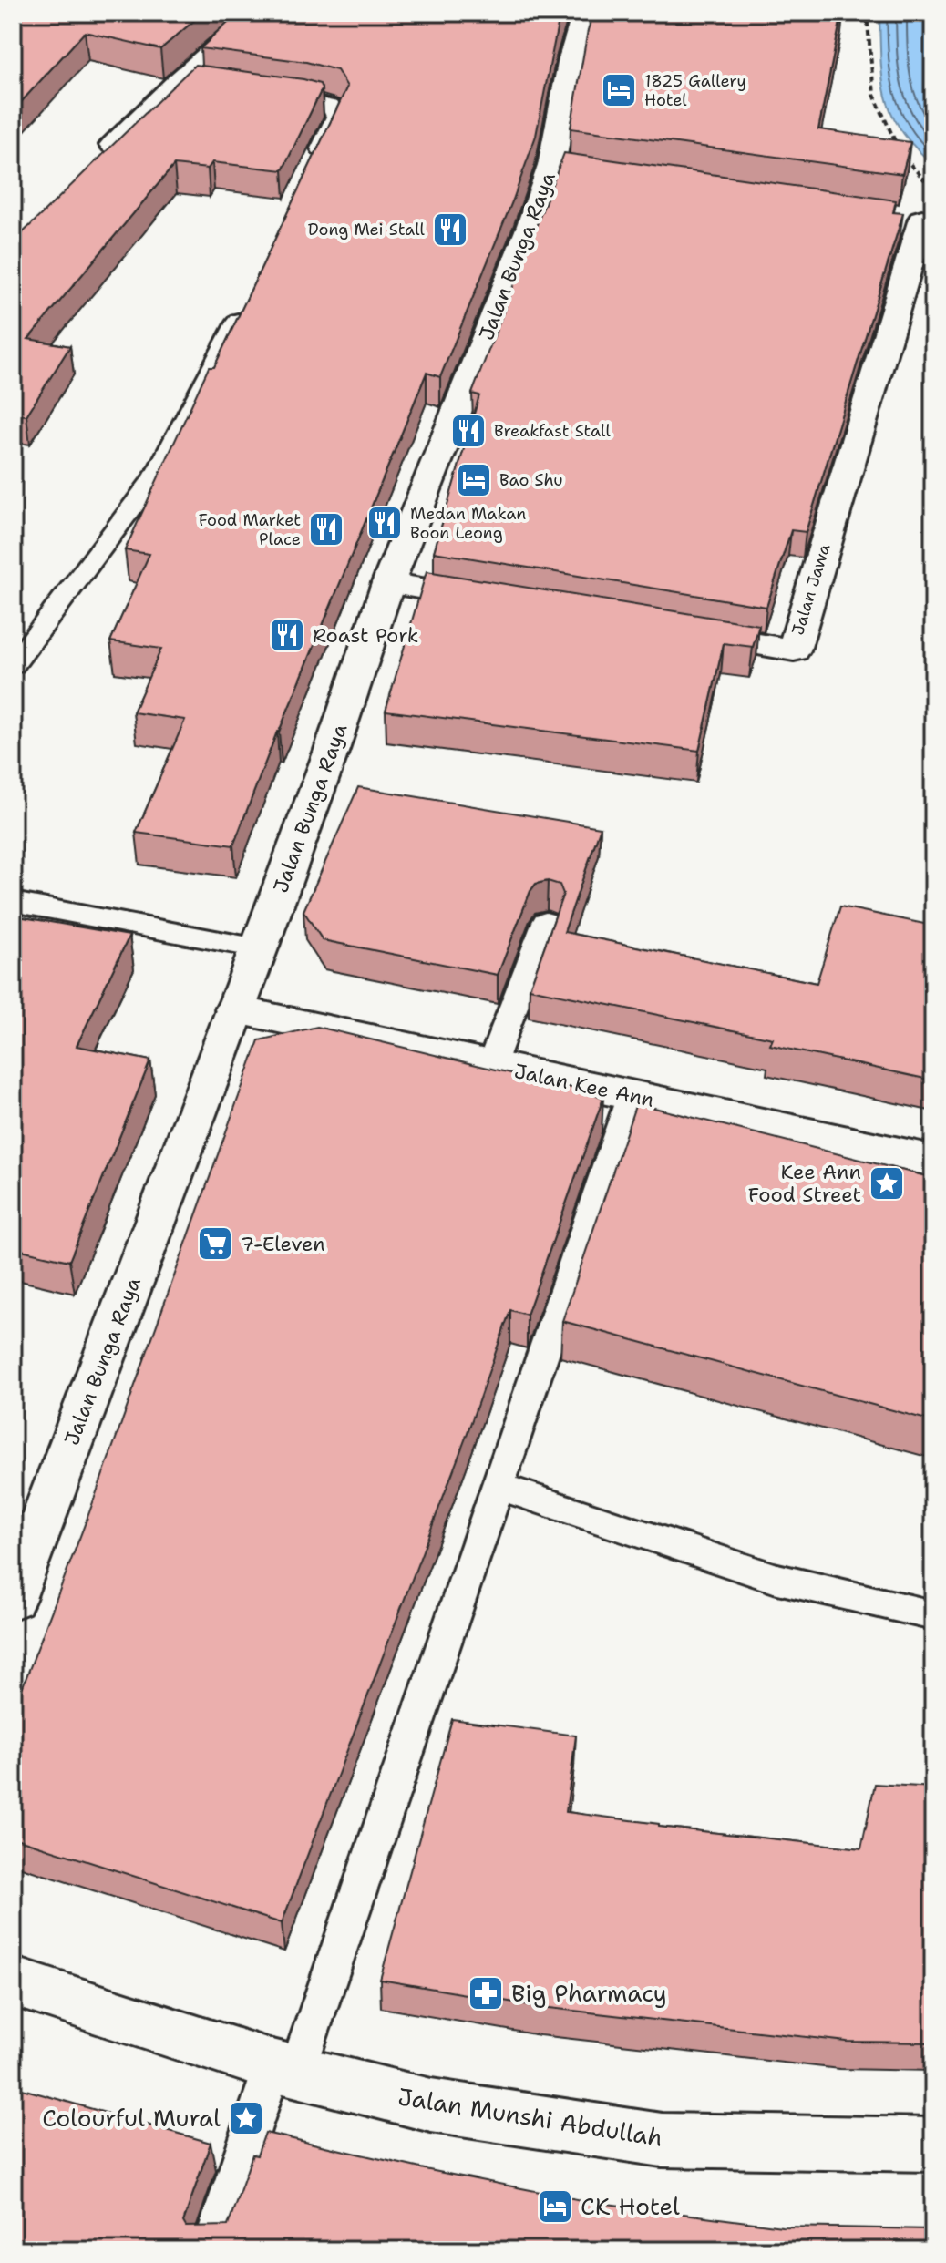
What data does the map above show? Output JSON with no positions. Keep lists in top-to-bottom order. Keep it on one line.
{"streets":{"street":["Jalan Bunga Raya","Jalan Jawa","Jalan Kee Ann","Jalan Munshi Abdullah"]},"crossings":[["Jalan Bunga Raya","Jalan Kee Ann"]],"places":{"hotel":["1825 Gallery Hotel","Bao Shu","CK Hotel"],"restaurant":["Dong Mei Stall","Breakfast Stall","Medan Makan Boon Leong","Food Market Place","Roast Pork"],"place":["Kee Ann Food Street","Colourful Mural"],"supermarket":["7-Eleven"],"pharmacy":["Big Pharmacy"]}}
